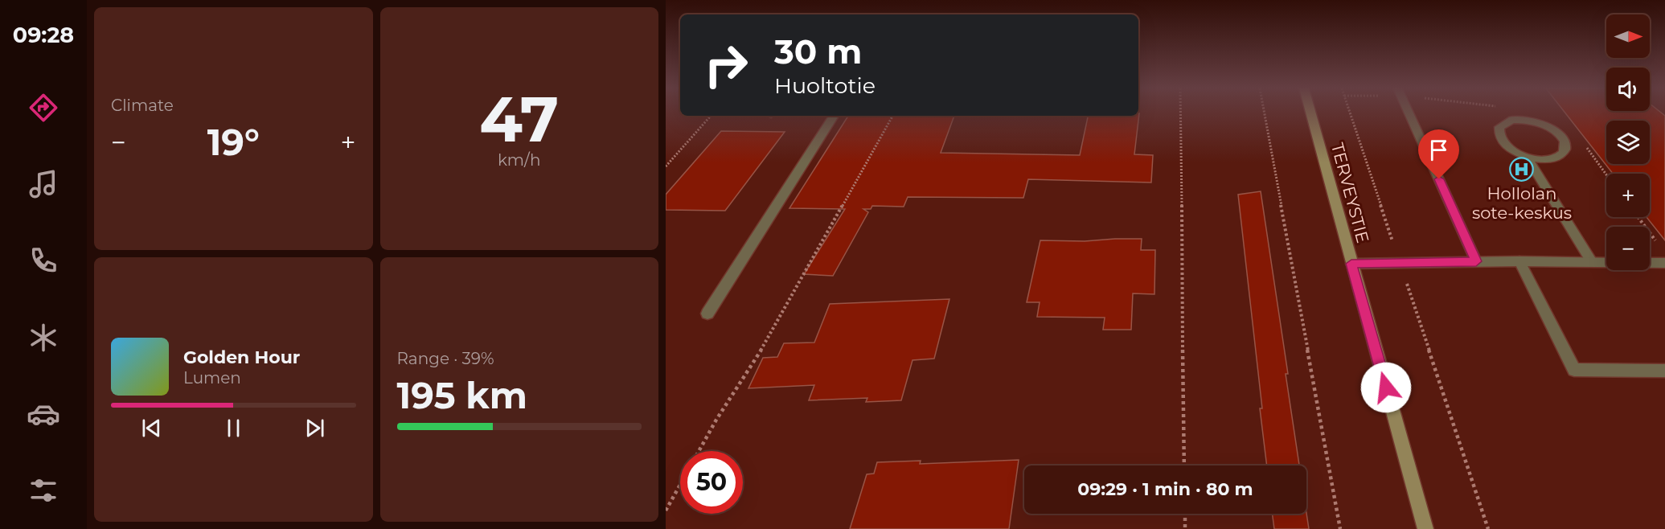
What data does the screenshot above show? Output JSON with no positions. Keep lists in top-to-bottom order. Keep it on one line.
{"streets":{"main road":["TERVEYSTIE"]},"places":{"hospital":["Hollolan sote-keskus"]},"north":"right","page":{"tabs":"09:28","tile":["Climate",["47","km/h"],["Range · 39%","195 km"]],"map_buttons":["+","−"],"turn":["30 m","Huoltotie"],"heat":["−","19°","+"],"song":["Golden Hour","Lumen"],"limit":"50","trip":"09:29 · 1 min · 80 m"}}
